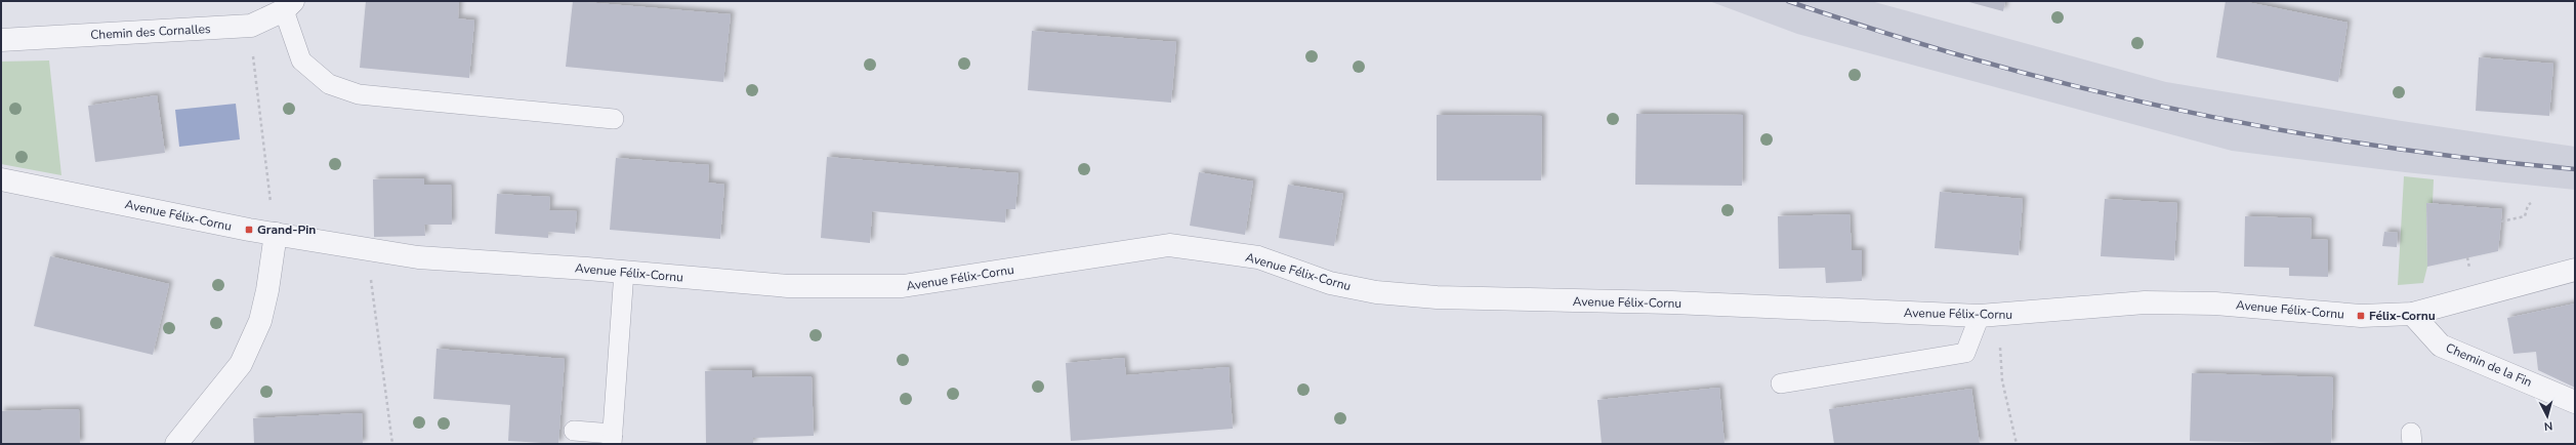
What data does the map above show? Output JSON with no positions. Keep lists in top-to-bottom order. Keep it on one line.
{"streets":{"street":["Chemin des Cornalles","Avenue Félix-Cornu","Chemin de la Fin"]},"crossings":[["Avenue Félix-Cornu","Chemin de la Fin"]],"places":{"transit":["Grand-Pin","Félix-Cornu"]},"north":"bottom"}
